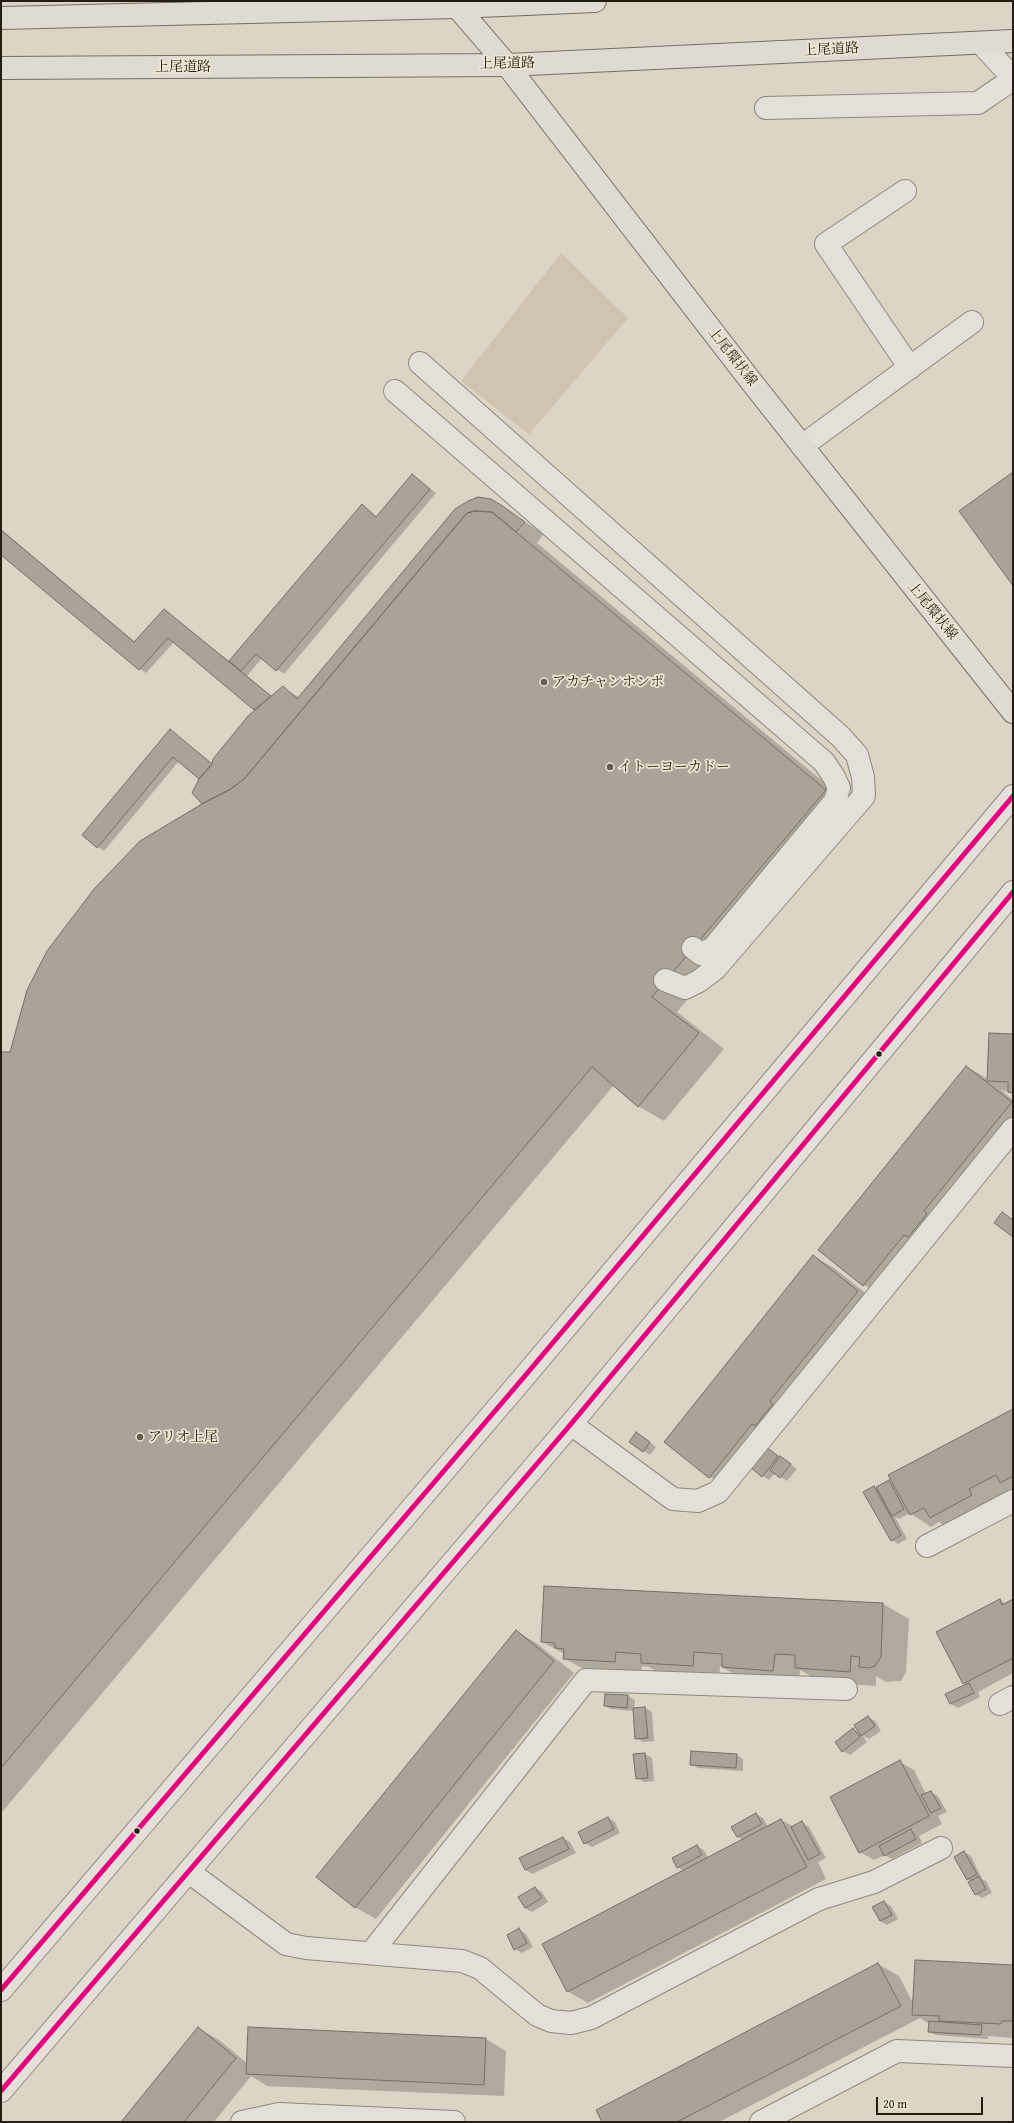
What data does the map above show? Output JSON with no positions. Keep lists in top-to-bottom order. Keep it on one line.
{"streets":{"main road":["上尾道路","上尾環状線"]},"crossings":[["上尾道路","上尾環状線"]],"places":["アカチャンホンポ","イトーヨーカドー","アリオ上尾"],"scale_bar":"20 m"}
